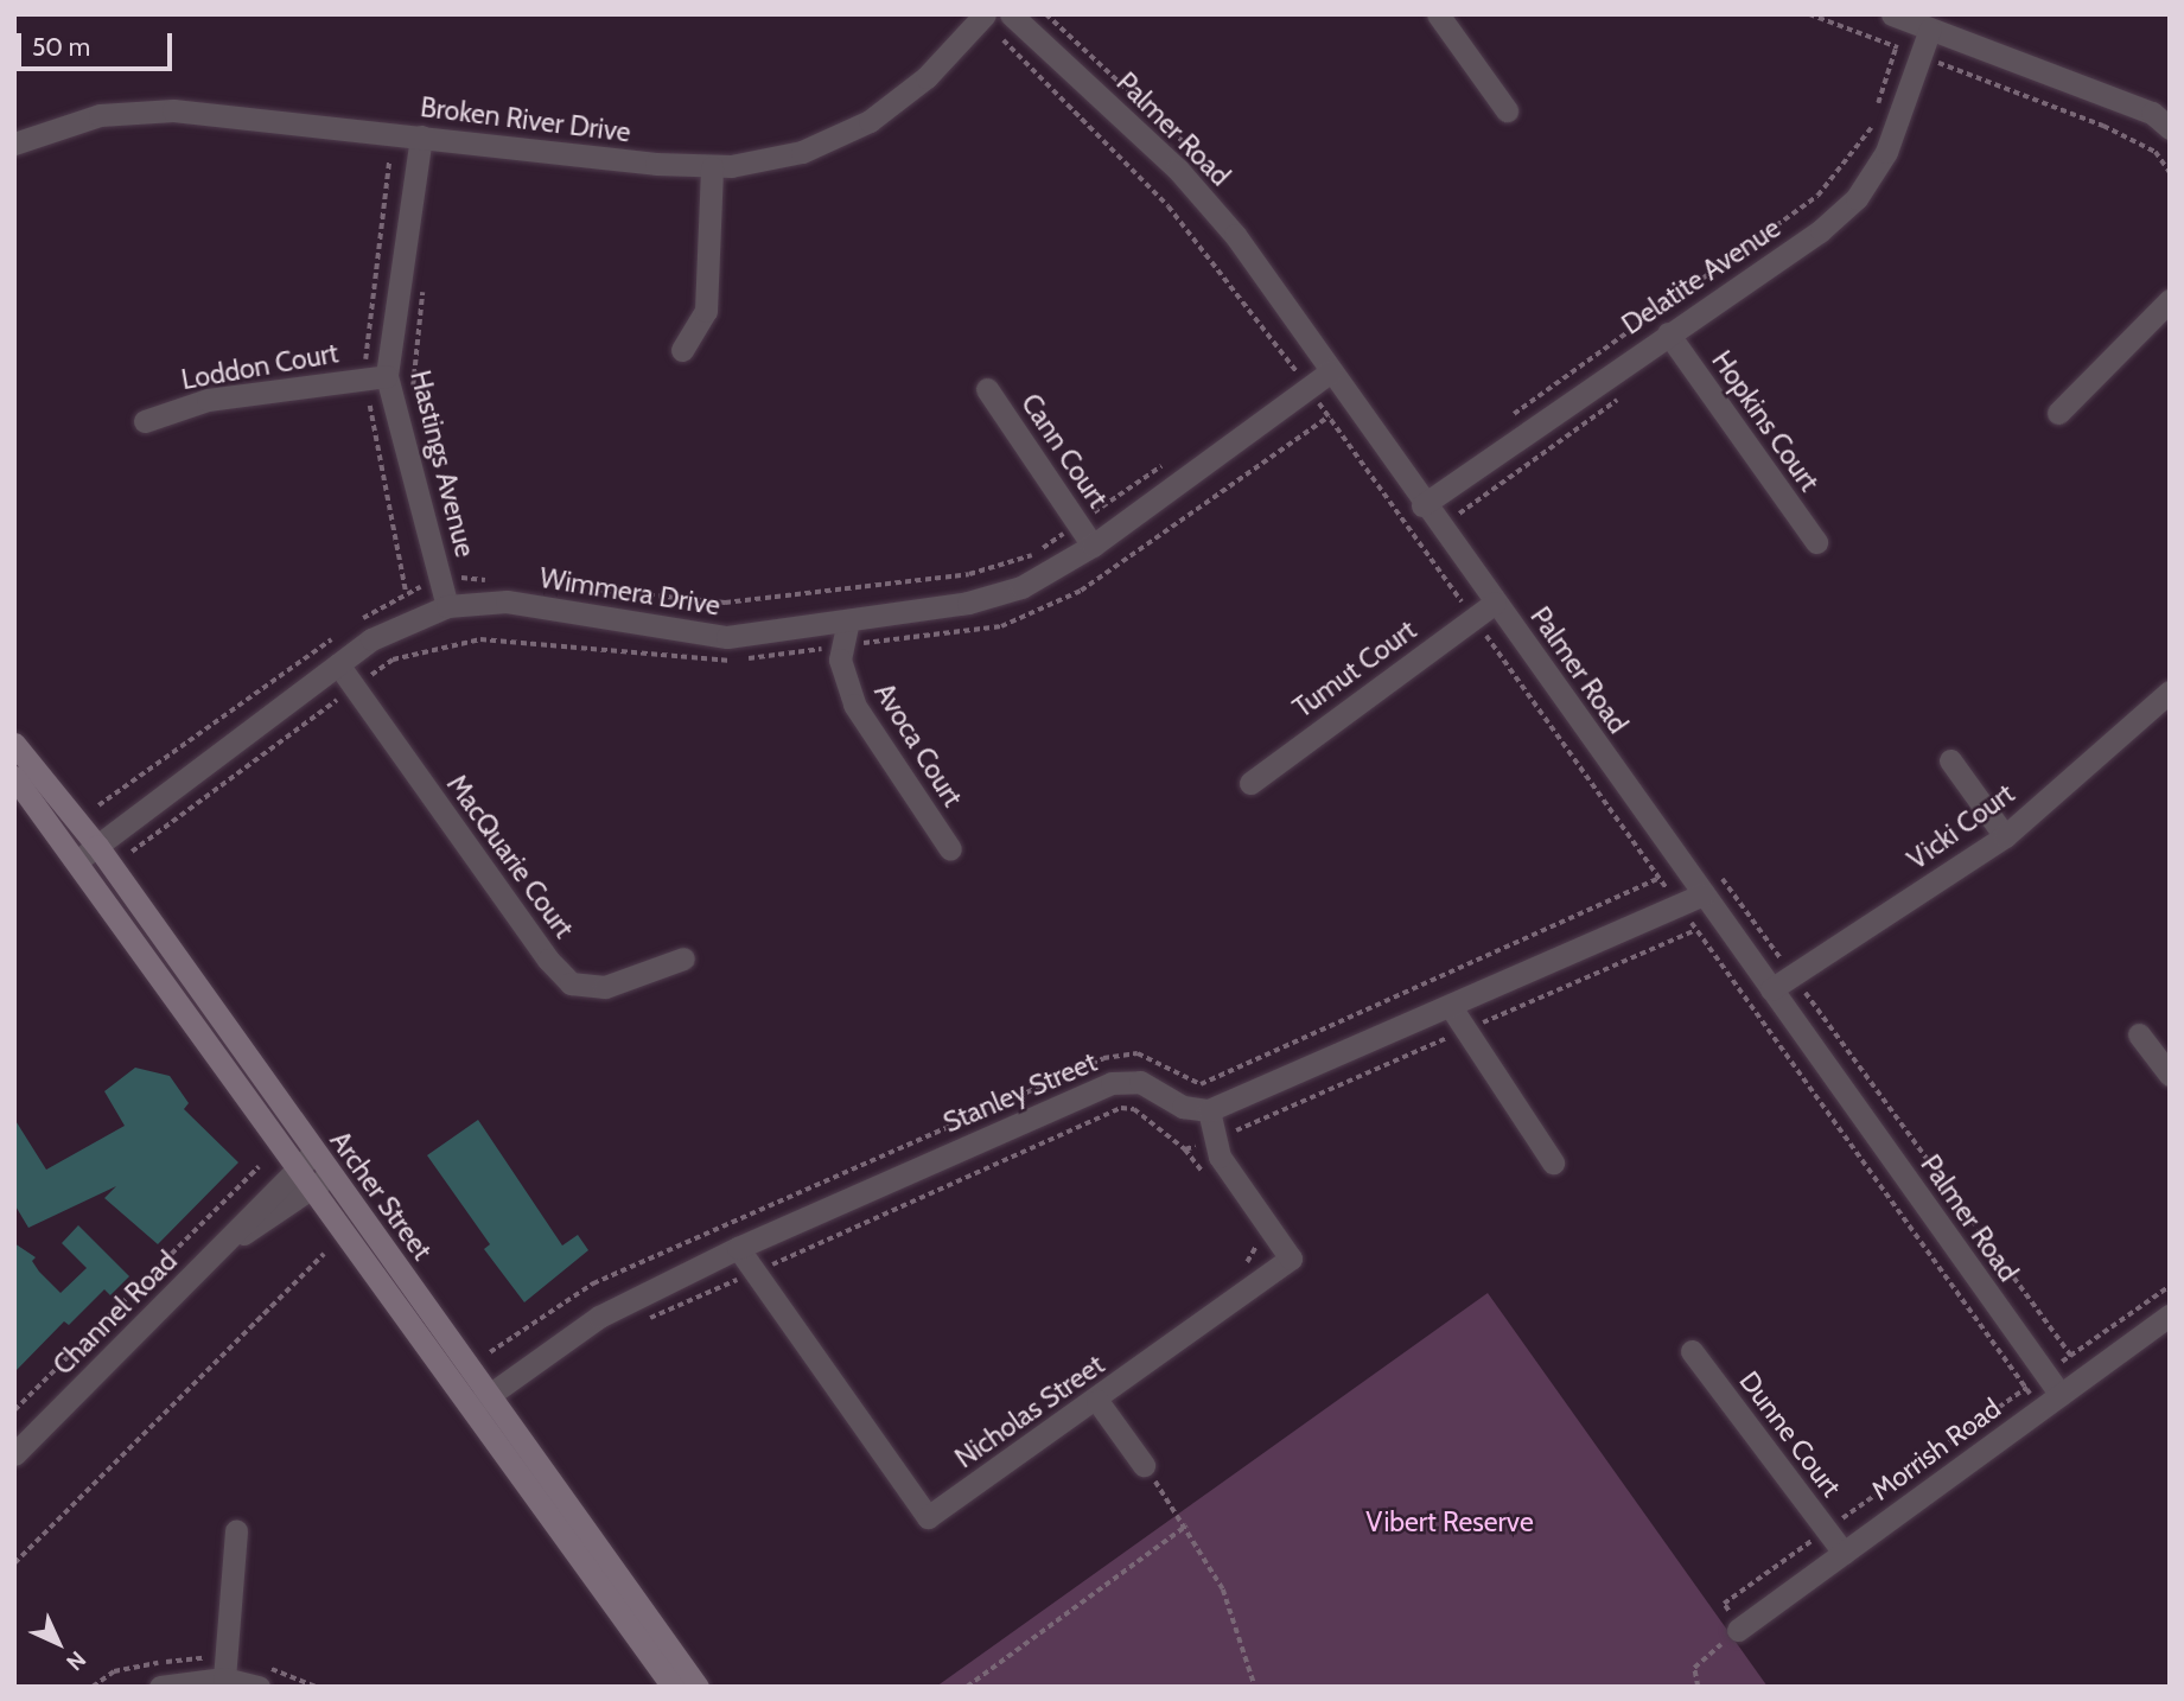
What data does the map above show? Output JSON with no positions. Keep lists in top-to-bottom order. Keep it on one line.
{"streets":{"main road":["Archer Street"],"street":["Broken River Drive","Palmer Road","Delatite Avenue","Loddon Court","Hopkins Court","Cann Court","Hastings Avenue","Wimmera Drive","Tumut Court","Avoca Court","Vicki Court","MacQuarie Court","Stanley Street","Channel Road","Nicholas Street","Dunne Court","Morrish Road"]},"crossings":[["Broken River Drive","Hastings Avenue"],["Palmer Road","Delatite Avenue"],["Palmer Road","Wimmera Drive"],["Palmer Road","Tumut Court"],["Palmer Road","Vicki Court"],["Palmer Road","Morrish Road"],["Delatite Avenue","Hopkins Court"],["Loddon Court","Hastings Avenue"],["Cann Court","Wimmera Drive"],["Hastings Avenue","Wimmera Drive"],["Wimmera Drive","Avoca Court"],["Wimmera Drive","MacQuarie Court"],["Wimmera Drive","Archer Street"],["Stanley Street","Archer Street"],["Stanley Street","Nicholas Street"],["Archer Street","Channel Road"],["Dunne Court","Morrish Road"]],"parks":["Vibert Reserve"],"scale_bar":"50 m","north":"bottom right"}
